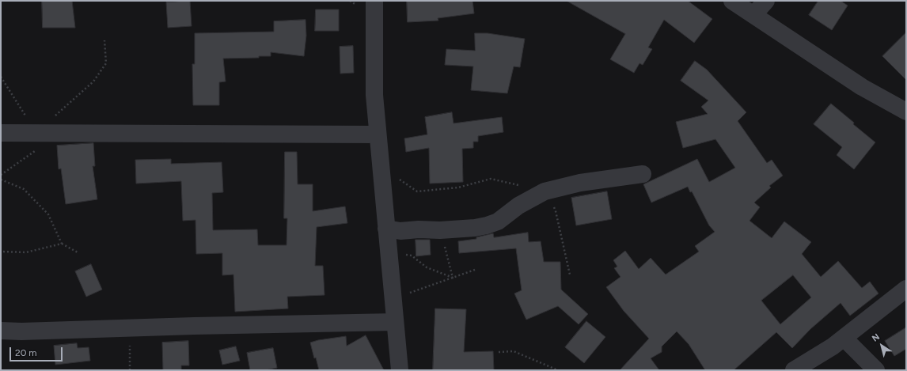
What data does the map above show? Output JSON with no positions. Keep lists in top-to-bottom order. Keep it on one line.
{"scale_bar":"20 m","north":"top left"}
